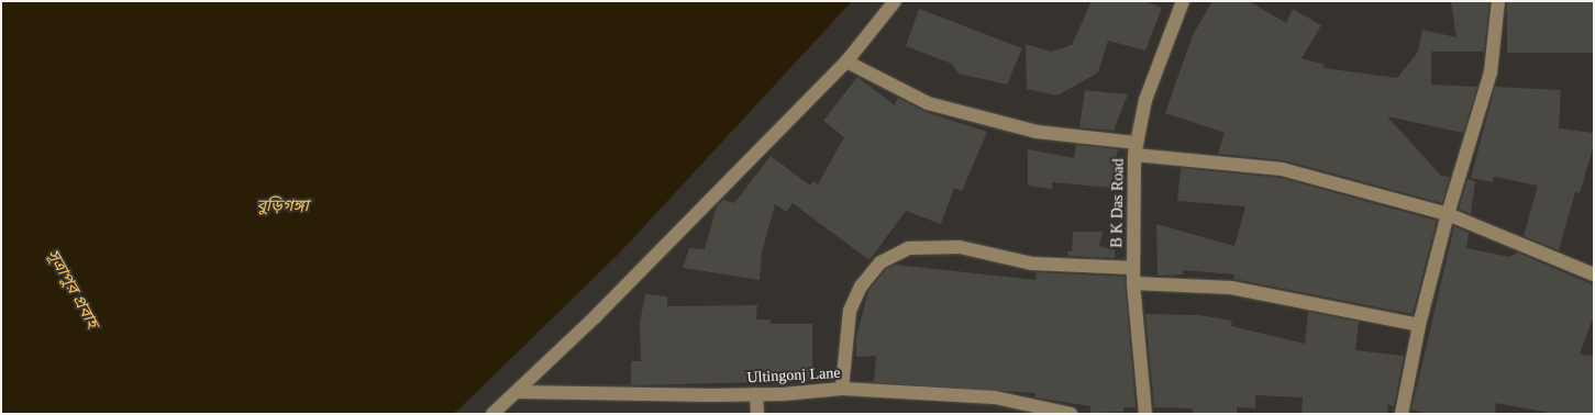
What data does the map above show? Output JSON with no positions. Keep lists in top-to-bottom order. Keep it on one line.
{"streets":{"street":["B K Das Road","Ultingonj Lane"]},"water":["বুড়িগঙ্গা","সূত্রাপুর প্রবাহ"]}
